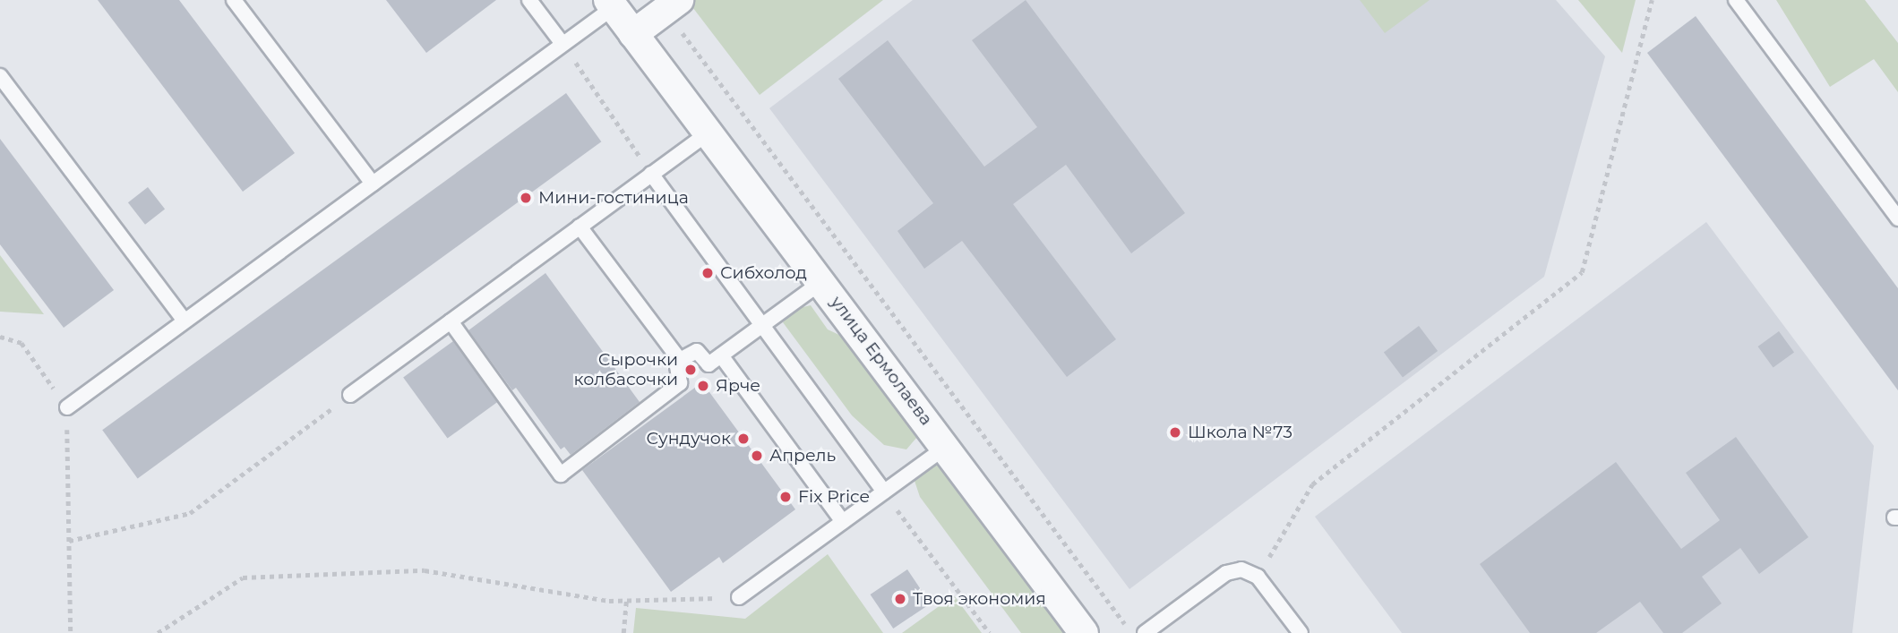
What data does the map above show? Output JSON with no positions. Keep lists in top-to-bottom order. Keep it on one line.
{"streets":{"street":["улица Ермолаева"]},"places":["Мини-гостиница","Сибхолод","Сырочки колбасочки","Ярче","Школа №73","Сундучок","Апрель","Fix Price","Твоя экономия"]}
